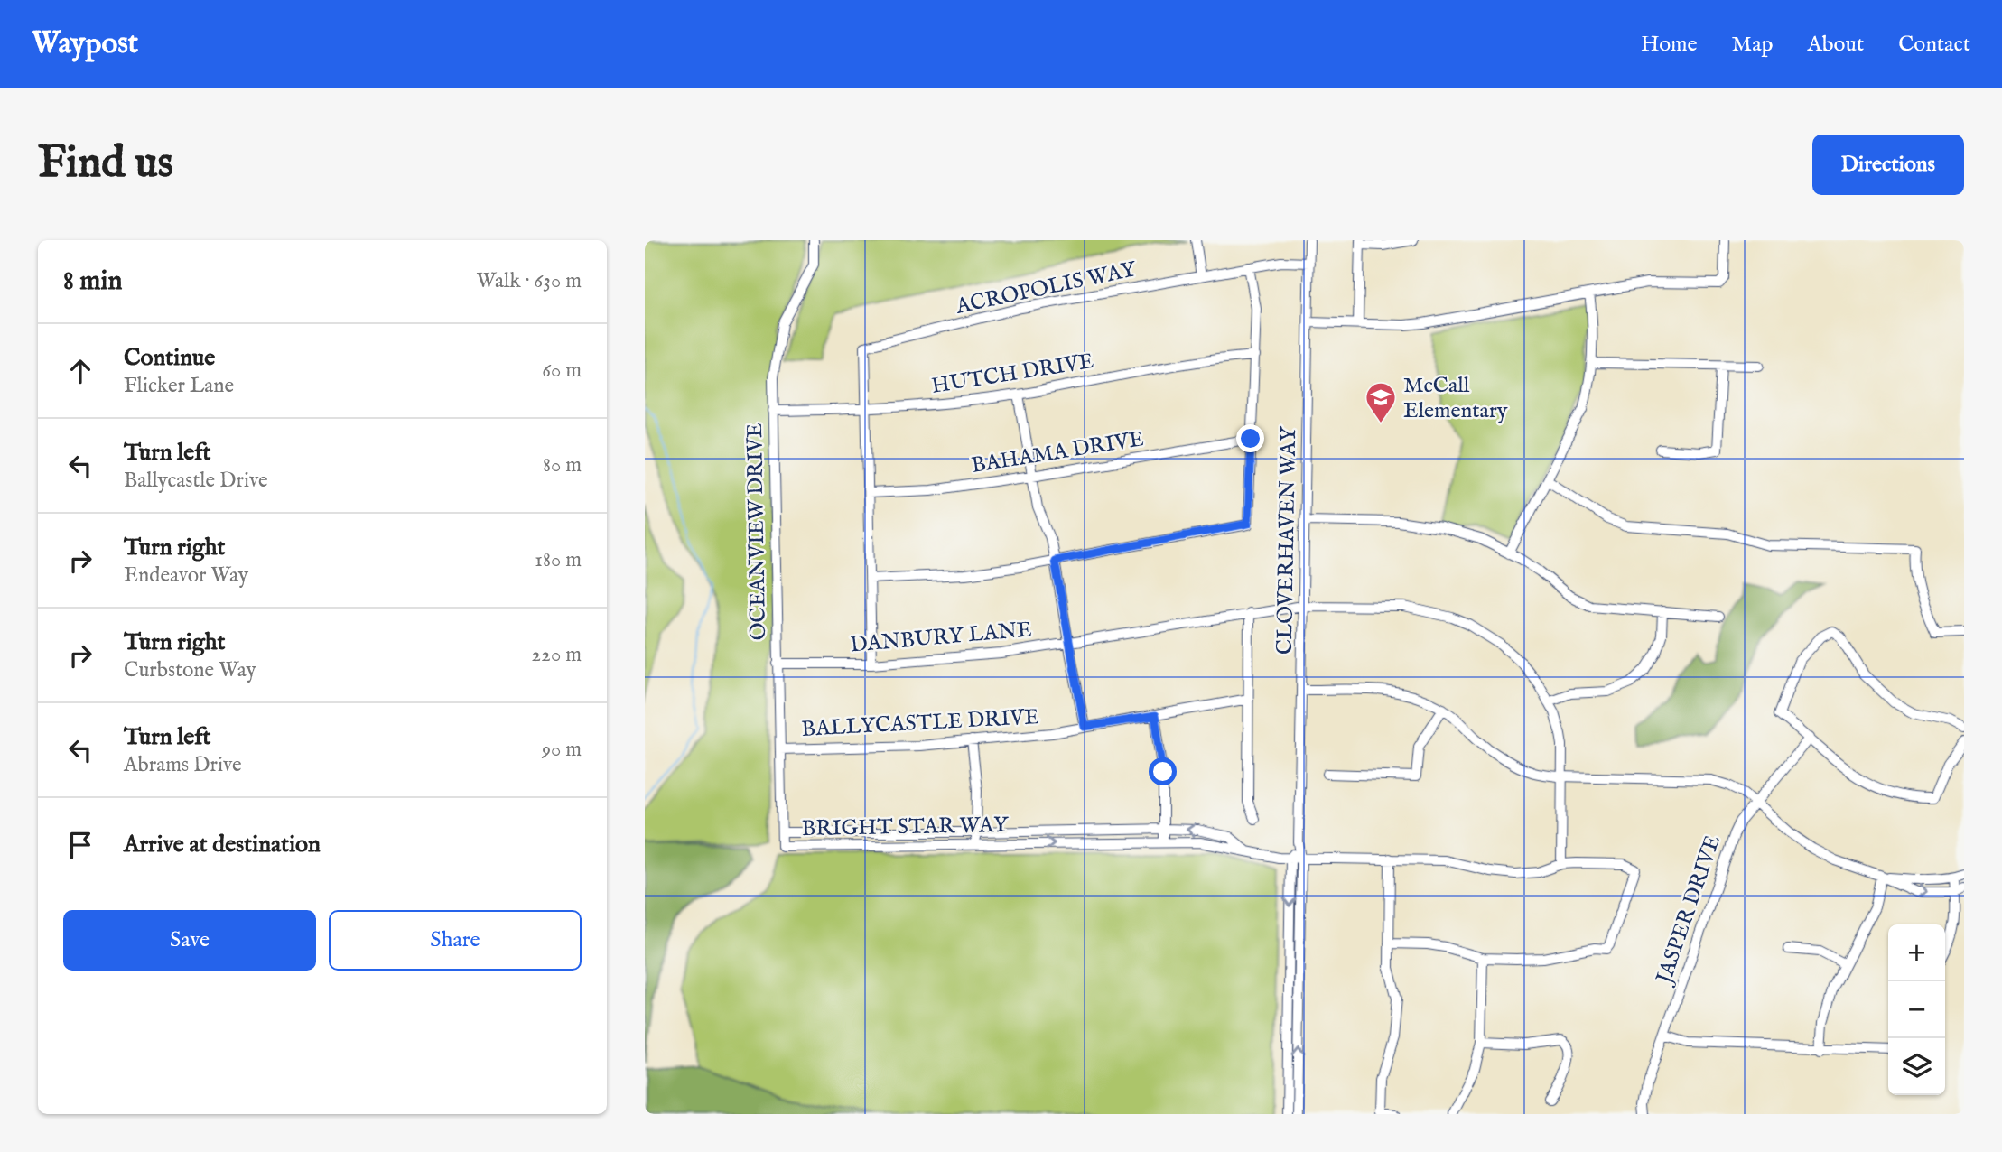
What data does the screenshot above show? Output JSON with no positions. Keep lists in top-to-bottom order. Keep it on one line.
{"streets":{"street":["ACROPOLIS WAY","HUTCH DRIVE","BAHAMA DRIVE","OCEANVIEW DRIVE","CLOVERHAVEN WAY","DANBURY LANE","BALLYCASTLE DRIVE","BRIGHT STAR WAY","JASPER DRIVE"]},"crossings":[["ACROPOLIS WAY","HUTCH DRIVE"],["ACROPOLIS WAY","CLOVERHAVEN WAY"],["HUTCH DRIVE","OCEANVIEW DRIVE"],["OCEANVIEW DRIVE","DANBURY LANE"],["OCEANVIEW DRIVE","BALLYCASTLE DRIVE"],["OCEANVIEW DRIVE","BRIGHT STAR WAY"],["CLOVERHAVEN WAY","DANBURY LANE"],["CLOVERHAVEN WAY","BRIGHT STAR WAY"],["DANBURY LANE","BRIGHT STAR WAY"]],"places":{"school or university":["McCall Elementary"]},"page":{"header":"Waypost","nav":["Home","Map","About","Contact"],"buttons":["Directions",["Save","Share"]],"title":"Find us","heading":["8 min","Walk · 630 m"],"list":[["Continue","Flicker Lane","60 m"],["Turn left","Ballycastle Drive","80 m"],["Turn right","Endeavor Way","180 m"],["Turn right","Curbstone Way","220 m"],["Turn left","Abrams Drive","90 m"],"Arrive at destination"],"map_buttons":["+","−"]}}
